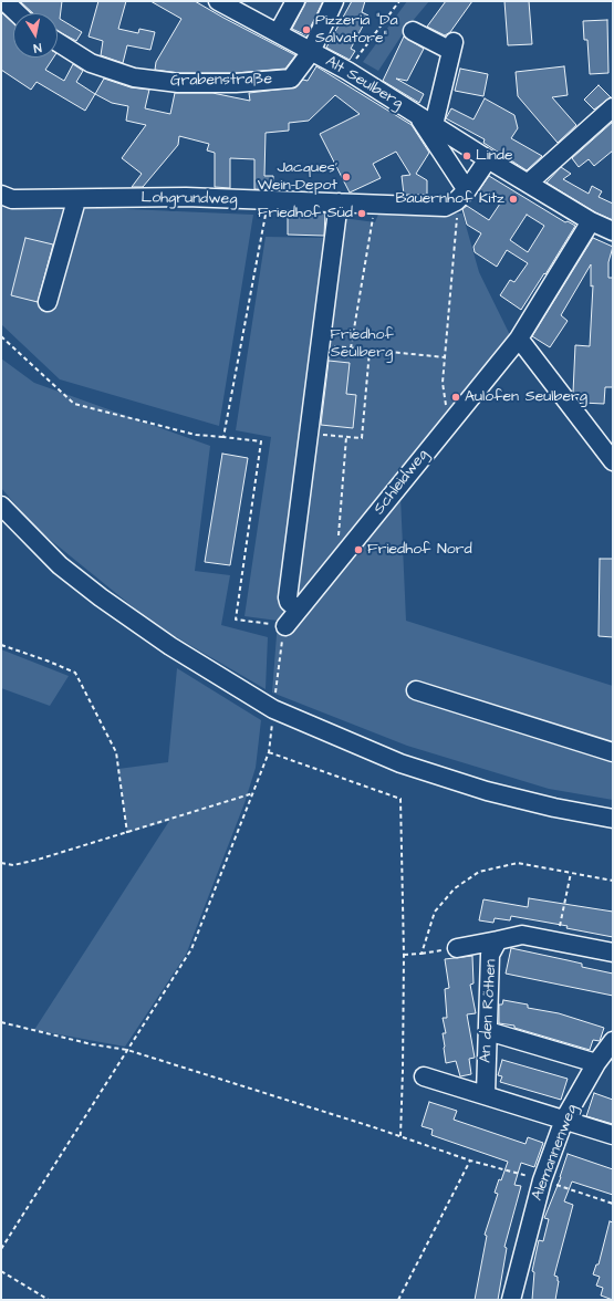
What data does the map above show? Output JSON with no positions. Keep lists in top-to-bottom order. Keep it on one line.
{"streets":{"street":["Grabenstraße","Alt Seulberg","Lohgrundweg","Schleidweg","An den Röthen","Alemannenweg"]},"crossings":[["Grabenstraße","Alt Seulberg"],["Alt Seulberg","Lohgrundweg"]],"parks":["Friedhof Seulberg"],"places":["Pizzeria \"Da Salvatore\"","Linde","Jacques’ Wein-Depot","Bauernhof Kitz","Friedhof Süd","Aulofen Seulberg","Friedhof Nord"],"north":"bottom"}
